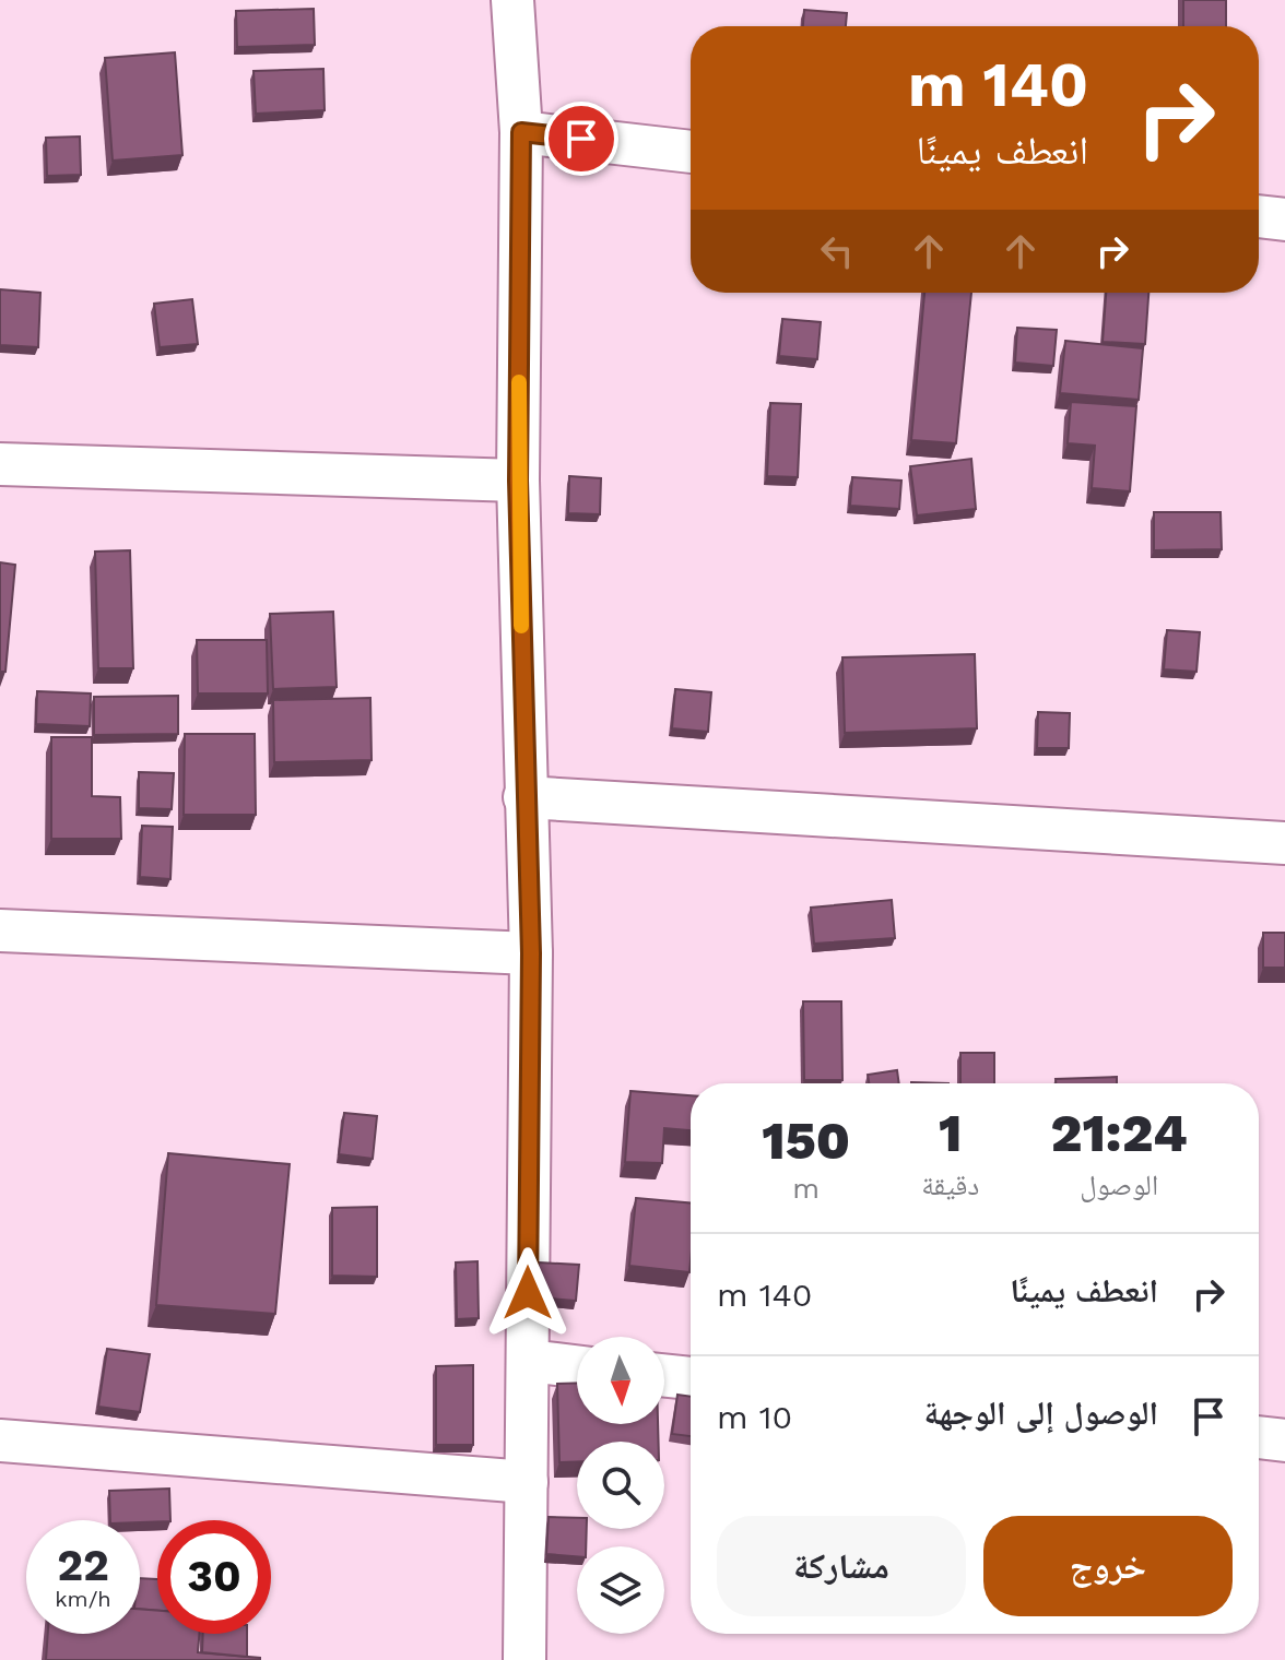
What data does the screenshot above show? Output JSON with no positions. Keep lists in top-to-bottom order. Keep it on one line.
{"north":"bottom","page":{"turn":["140 m","انعطف يمينًا"],"eta":["21:24","الوصول","1","دقيقة","150","m"],"list":[{"name":"انعطف يمينًا","value":"140 m"},{"name":"الوصول إلى الوجهة","value":"10 m"}],"buttons":["خروج","مشاركة"],"speed":"22 km/h","limit":"30"}}
